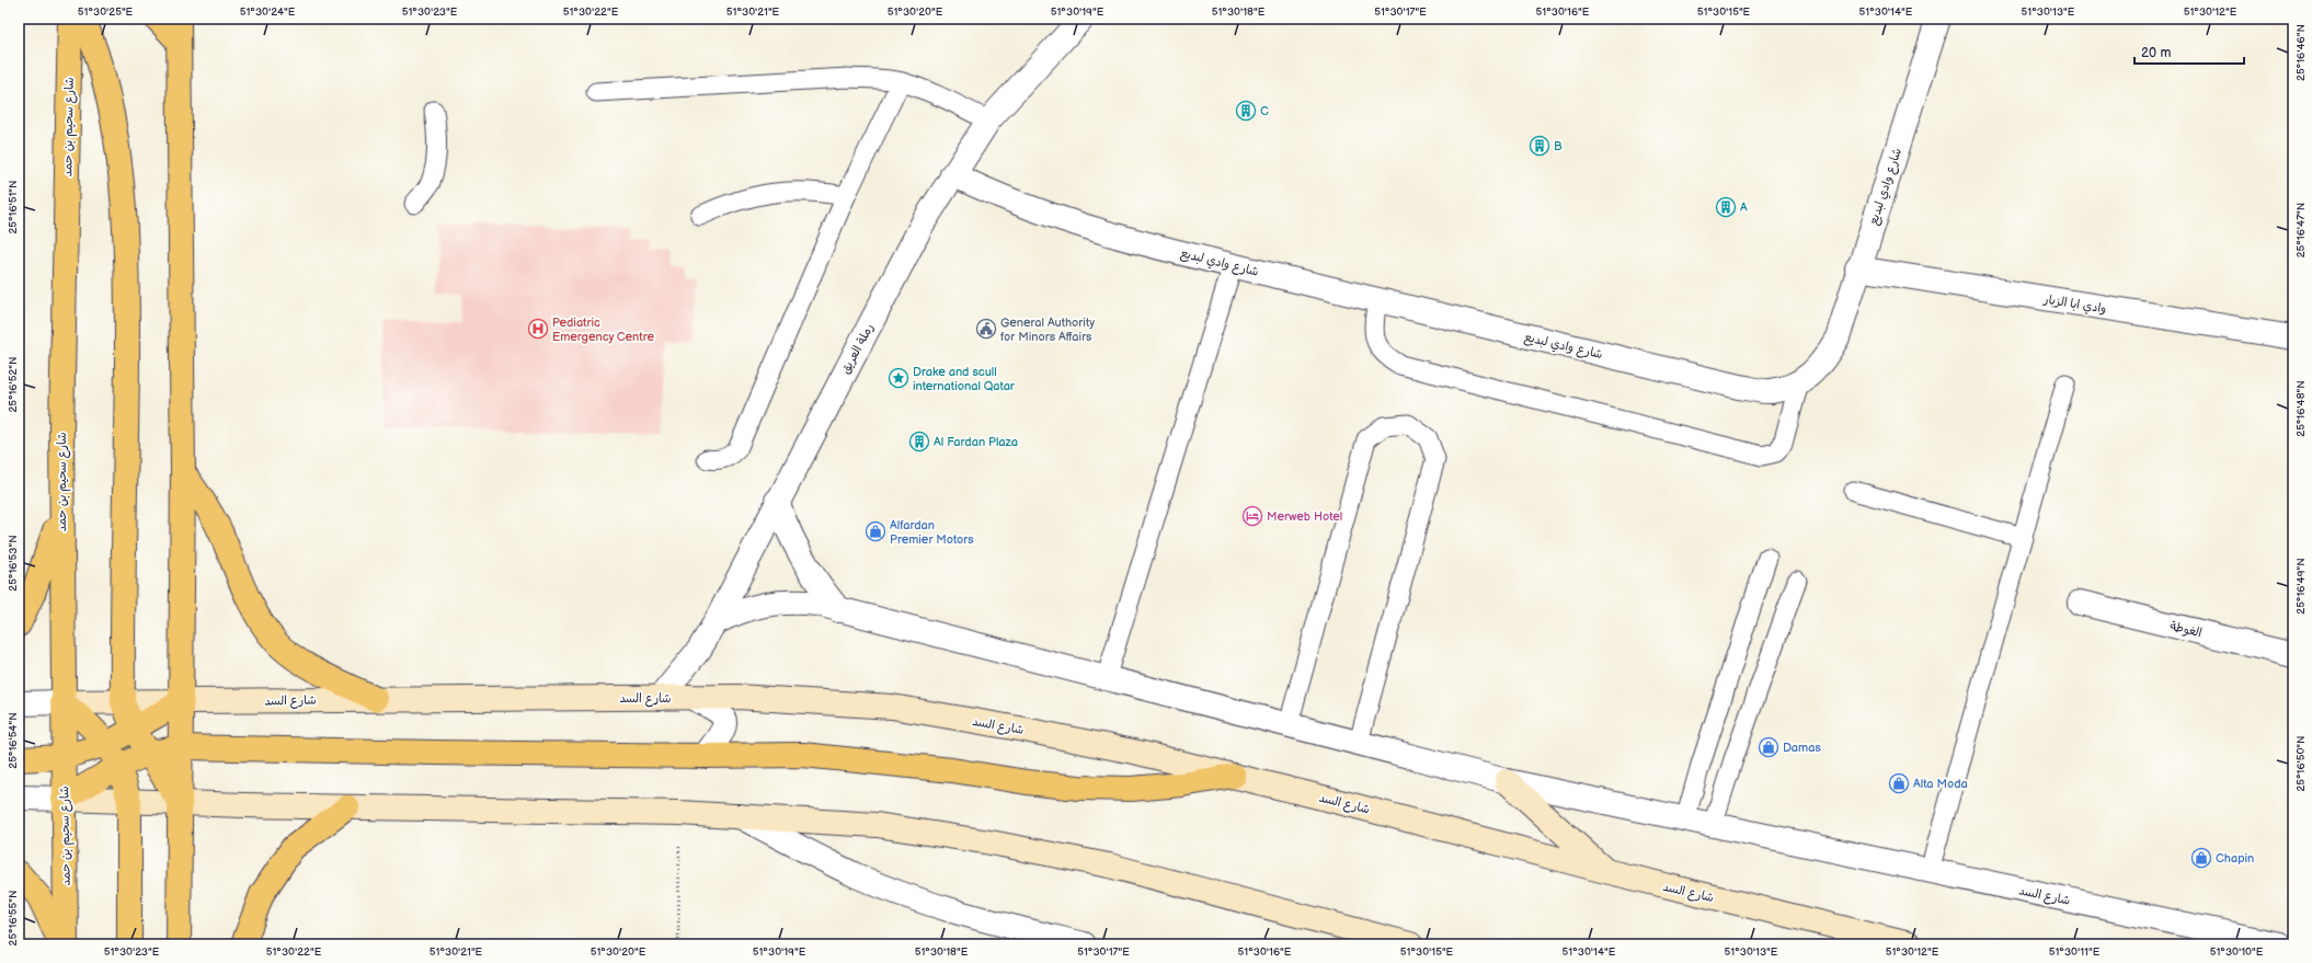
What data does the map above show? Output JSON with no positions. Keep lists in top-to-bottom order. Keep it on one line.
{"streets":{"highway":["شارع سحيم بن حمد"],"main road":["شارع السد"],"street":["شارع وادي لبديع","وادي ابا الزبار","رملة العريق","الغوطة"]},"crossings":[["شارع سحيم بن حمد","شارع السد"],["شارع وادي لبديع","وادي ابا الزبار"],["شارع وادي لبديع","رملة العريق"],["رملة العريق","شارع السد"]],"places":{"building":["C","B","A","Al Fardan Plaza"],"hospital":["Pediatric Emergency Centre"],"public building":["General Authority for Minors Affairs"],"place":["Drake and scull international Qatar"],"hotel":["Merweb Hotel"],"shop":["Alfardan Premier Motors","Damas","Alta Moda","Chapin"]},"scale_bar":"20 m","coordinates":["51°30'25\"E","51°30'24\"E","51°30'23\"E","51°30'22\"E","51°30'21\"E","51°30'20\"E","51°30'19\"E","51°30'18\"E","51°30'17\"E","51°30'16\"E","51°30'15\"E","51°30'14\"E","51°30'13\"E","51°30'12\"E","25°16'46\"N","25°16'51\"N","25°16'47\"N","25°16'52\"N","25°16'48\"N","25°16'53\"N","25°16'49\"N","25°16'54\"N","25°16'50\"N","25°16'55\"N","51°30'11\"E","51°30'10\"E"]}
